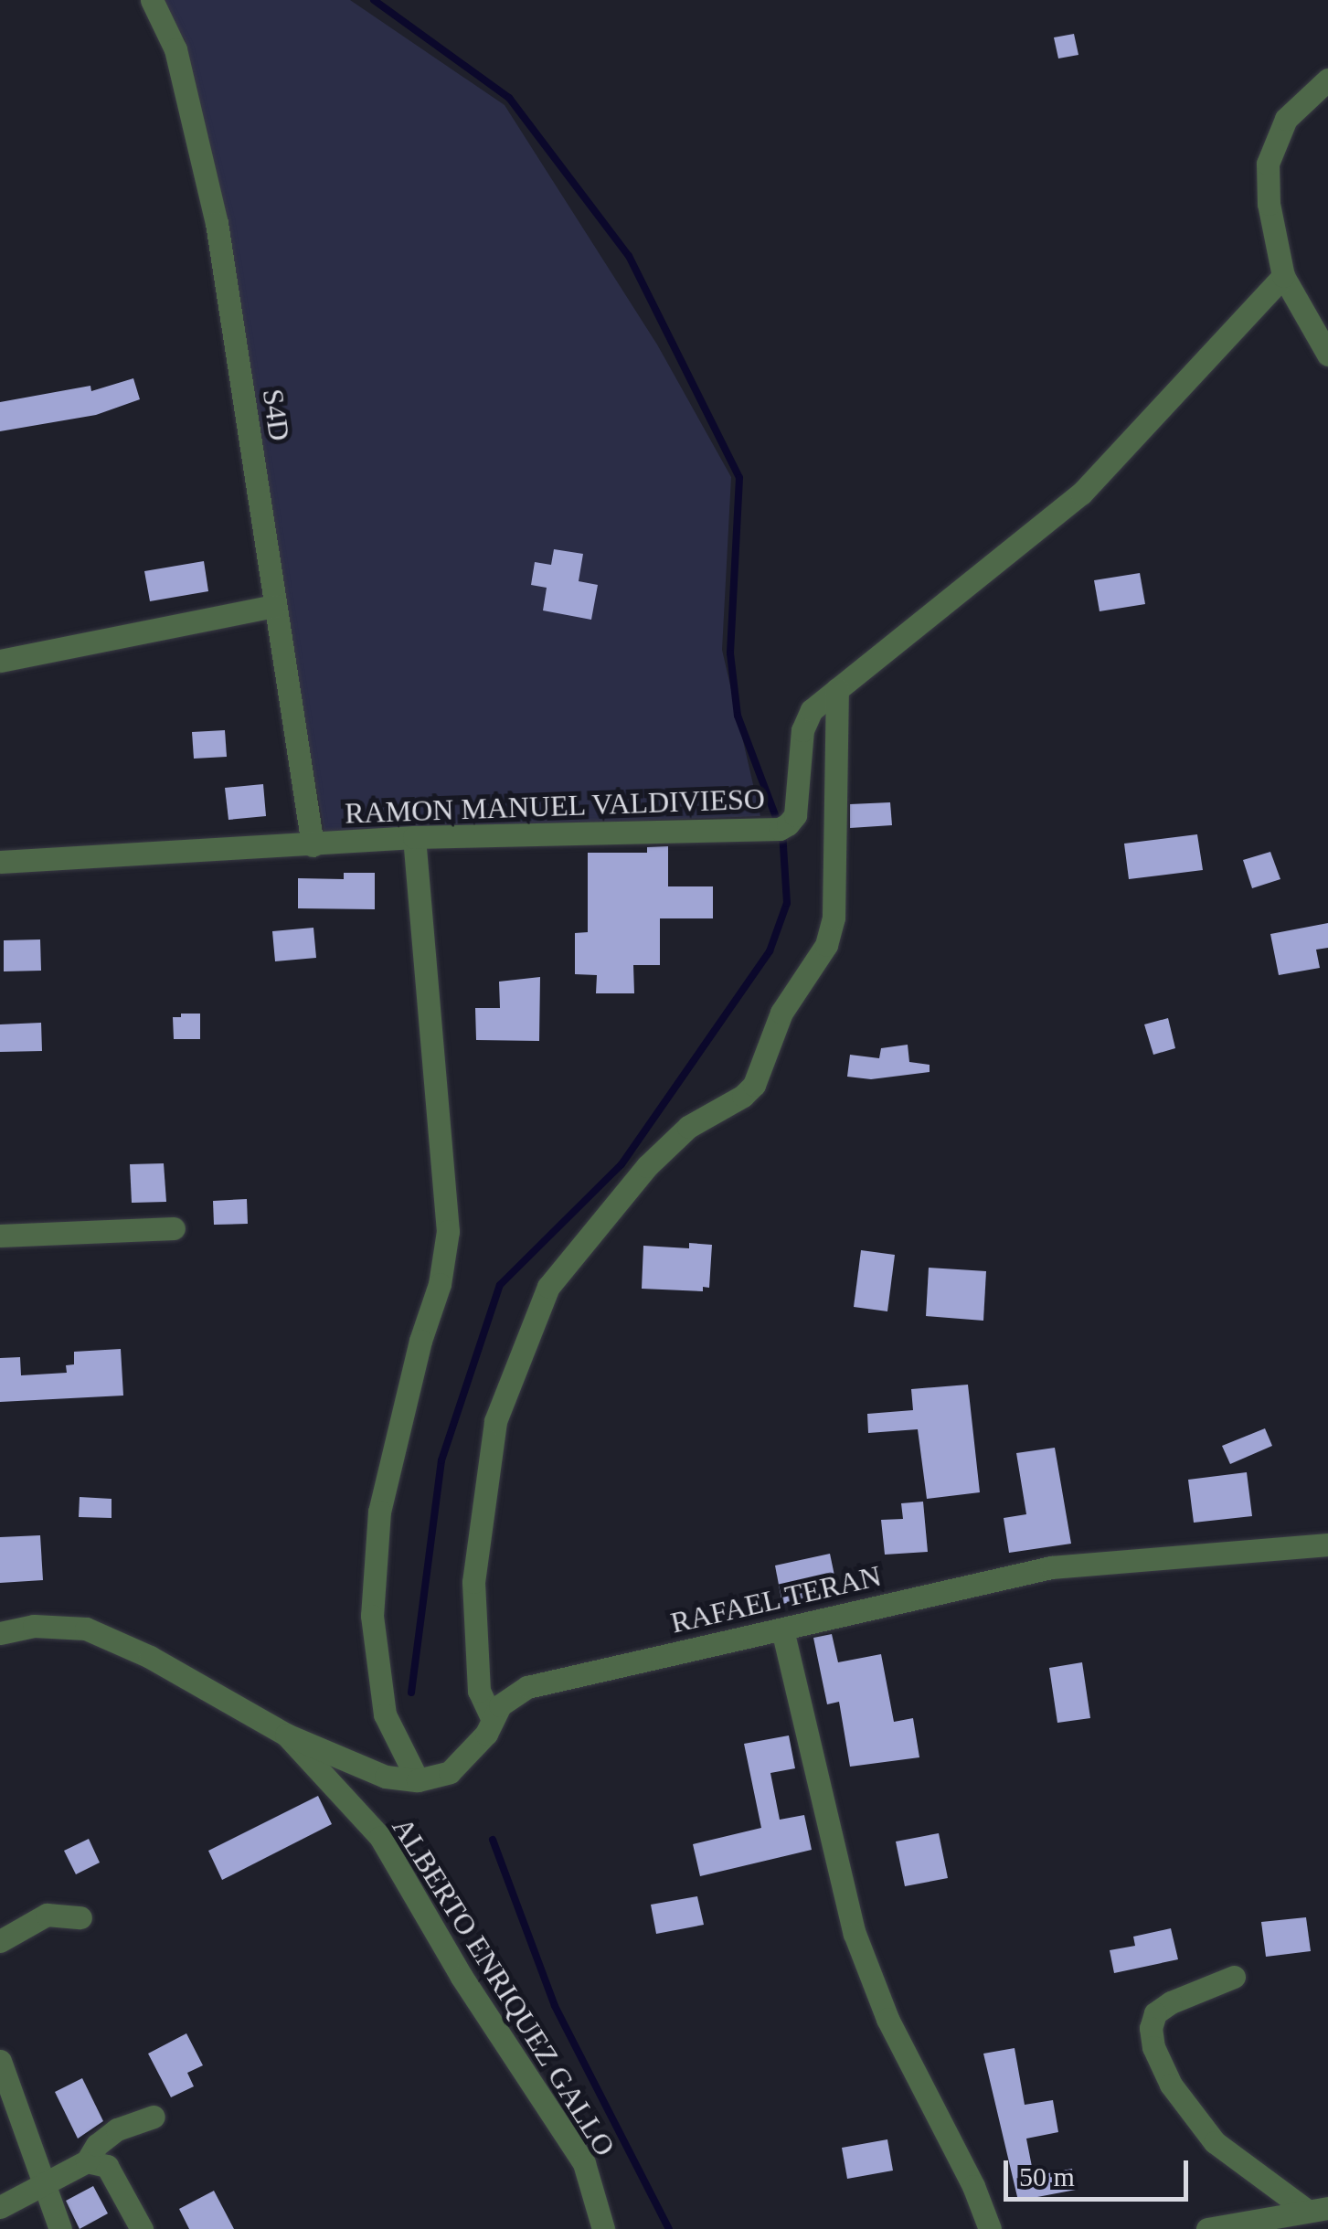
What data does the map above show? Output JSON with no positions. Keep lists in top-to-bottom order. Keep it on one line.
{"streets":{"street":["S4D","RAMON MANUEL VALDIVIESO","RAFAEL TERAN","ALBERTO ENRIQUEZ GALLO"]},"crossings":[["S4D","RAMON MANUEL VALDIVIESO"]],"scale_bar":"50 m"}
